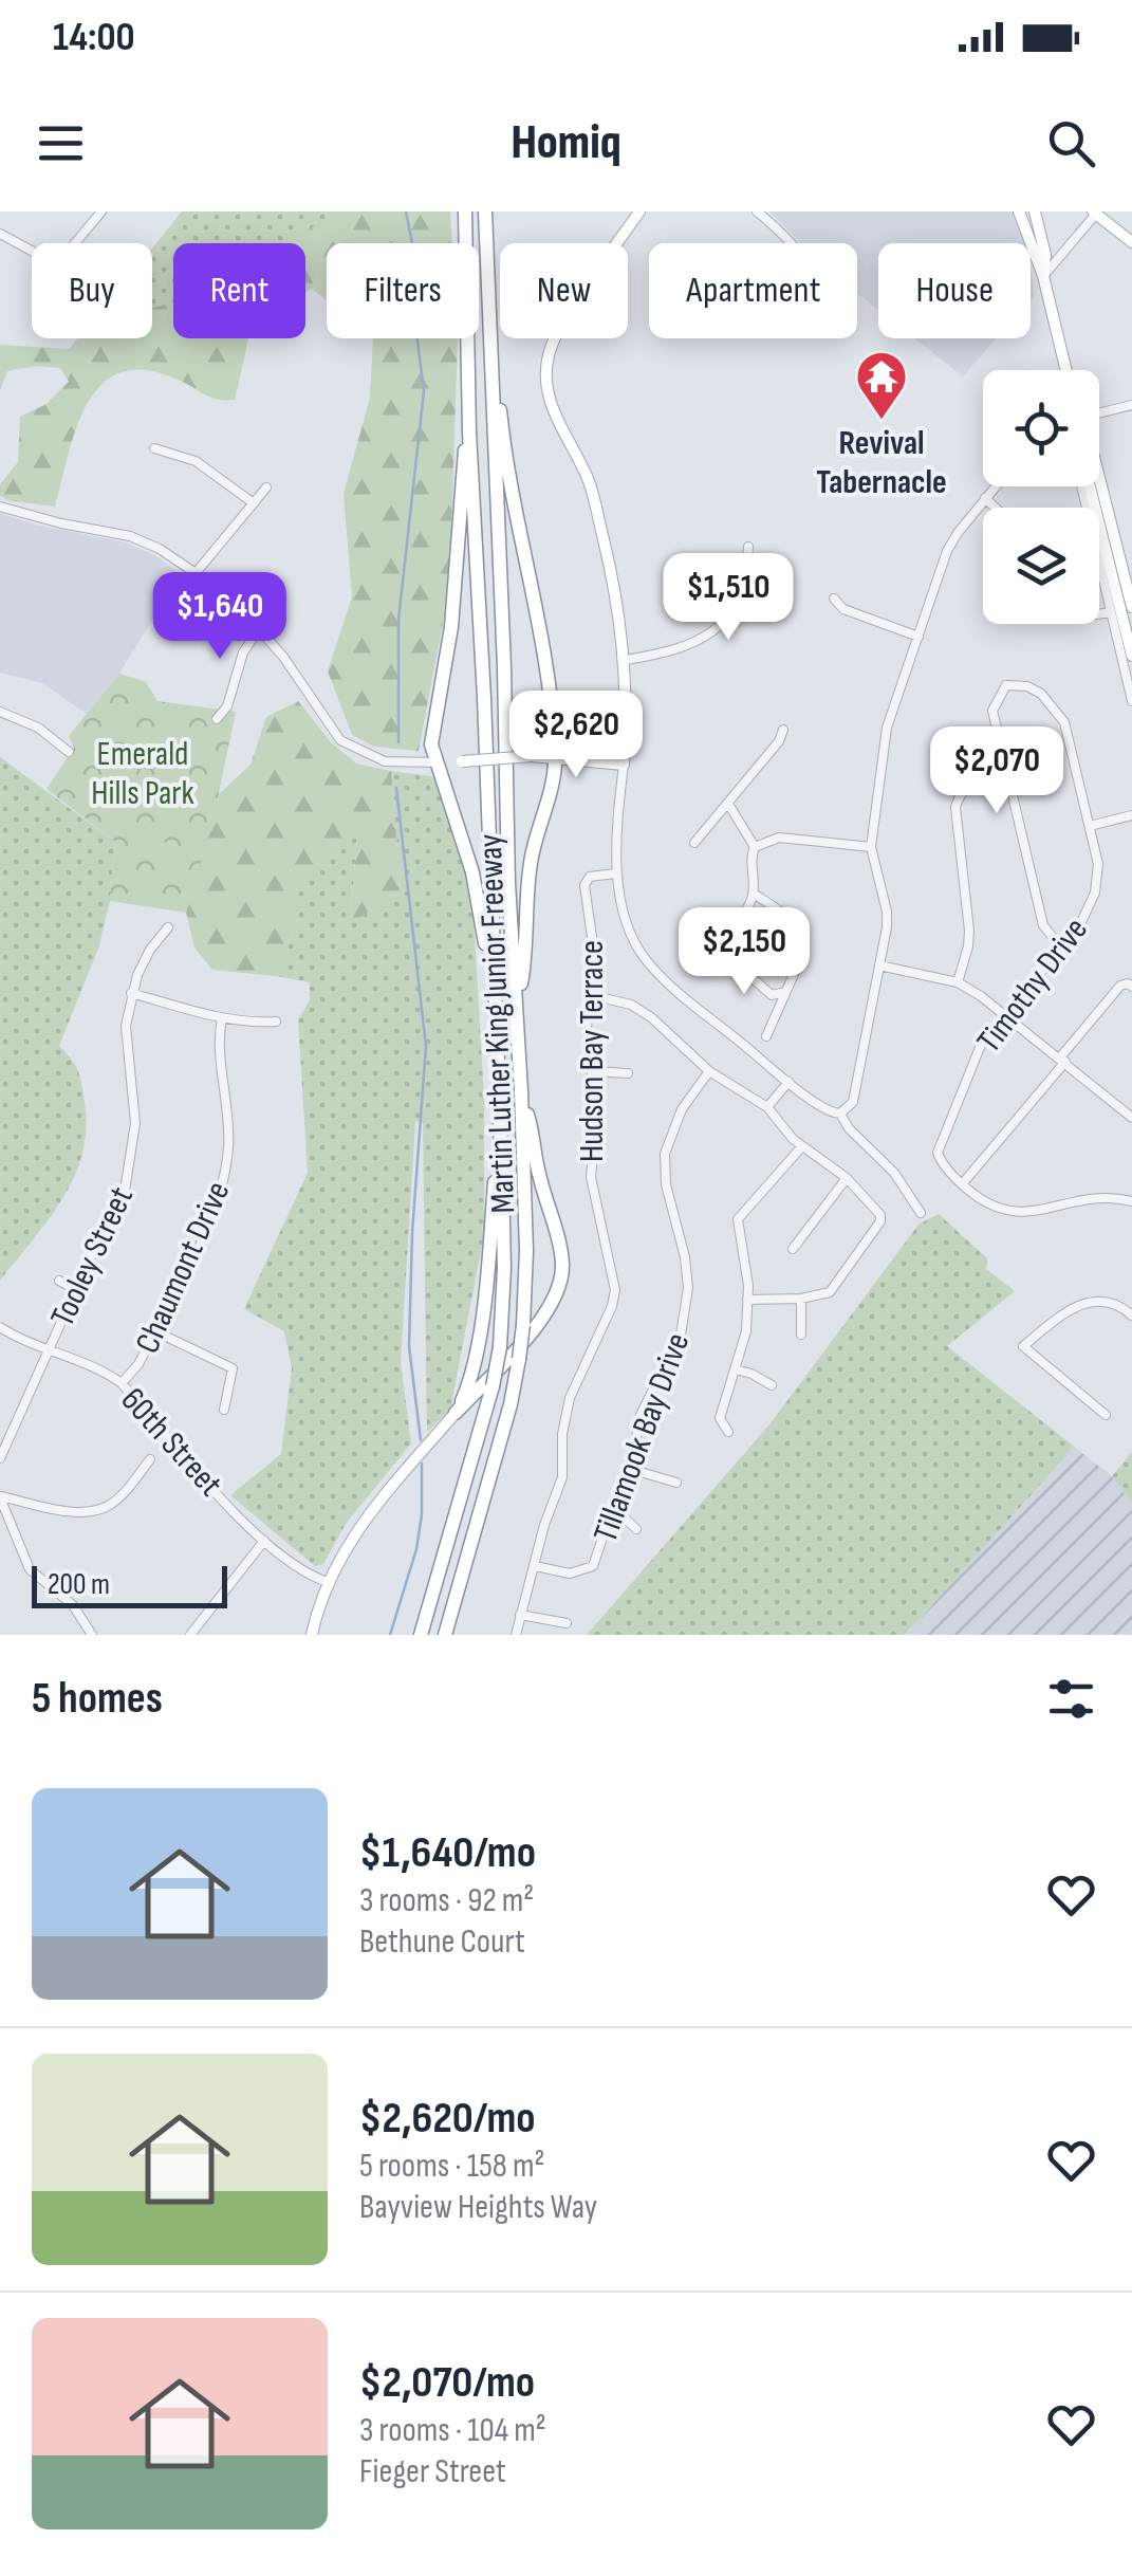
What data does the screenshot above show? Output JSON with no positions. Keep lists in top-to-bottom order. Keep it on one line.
{"streets":{"highway":["Martin Luther King Junior Freeway"],"street":["Timothy Drive","Hudson Bay Terrace","Tooley Street","Chaumont Drive","Tillamook Bay Drive","60th Street"]},"crossings":[["Hudson Bay Terrace","Tillamook Bay Drive"],["Tooley Street","60th Street"],["Chaumont Drive","60th Street"]],"parks":["Emerald Hills Park"],"places":{"temple":["Revival Tabernacle"]},"scale_bar":"200 m","page":{"status":"14:00","header":"Homiq","chip":["Buy","Rent","Filters","New","Apartment","House"],"price":["$1,510","$1,640","$2,620","$2,070","$2,150"],"scale":"200 m","heading":"5 homes","list":[{"name":"$1,640/mo","note":"3 rooms · 92 m² · Bethune Court"},{"name":"$2,620/mo","note":"5 rooms · 158 m² · Bayview Heights Way"},{"name":"$2,070/mo","note":"3 rooms · 104 m² · Fieger Street"}]}}
